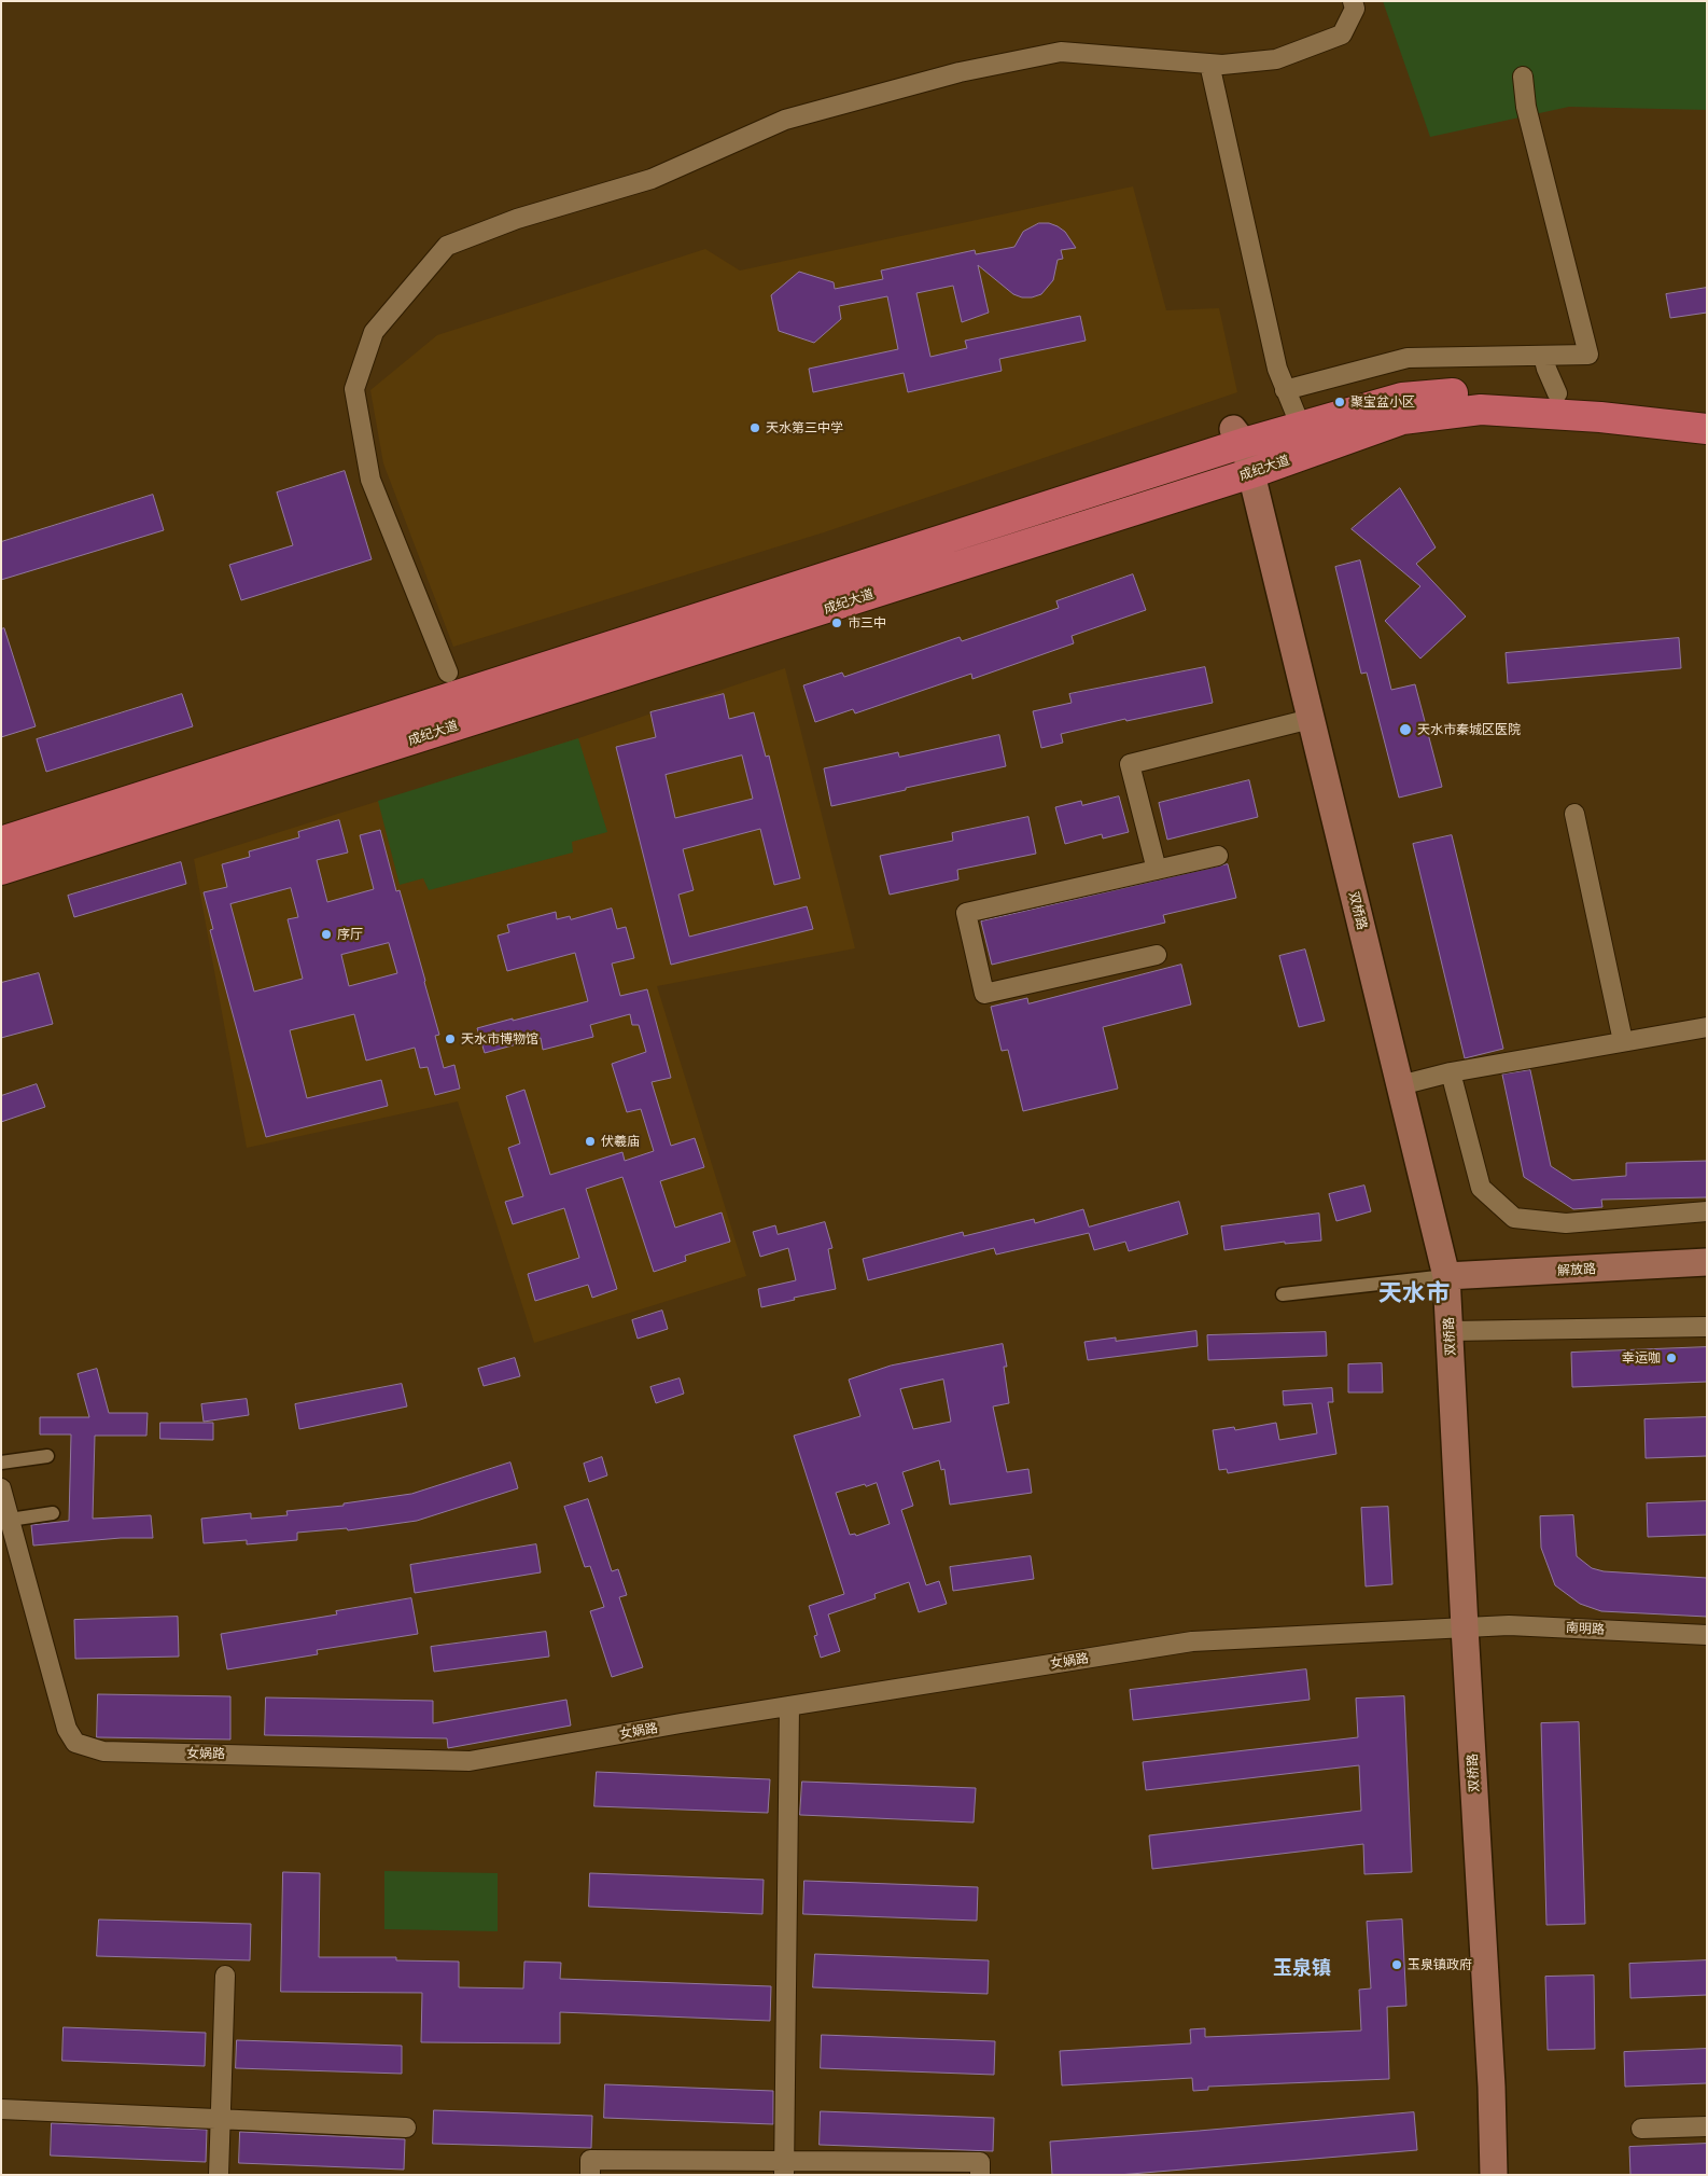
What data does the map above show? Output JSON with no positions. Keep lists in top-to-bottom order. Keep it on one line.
{"streets":{"highway":["成纪大道"],"main road":["双桥路","解放路"],"street":["南明路","女娲路"]},"crossings":[["成纪大道","双桥路"],["双桥路","解放路"],["双桥路","南明路"],["双桥路","女娲路"],["南明路","女娲路"]],"districts":["天水市","玉泉镇"],"places":["聚宝盆小区","天水第三中学","市三中","天水市秦城区医院","序厅","天水市博物馆","伏羲庙","幸运咖","玉泉镇政府"]}
